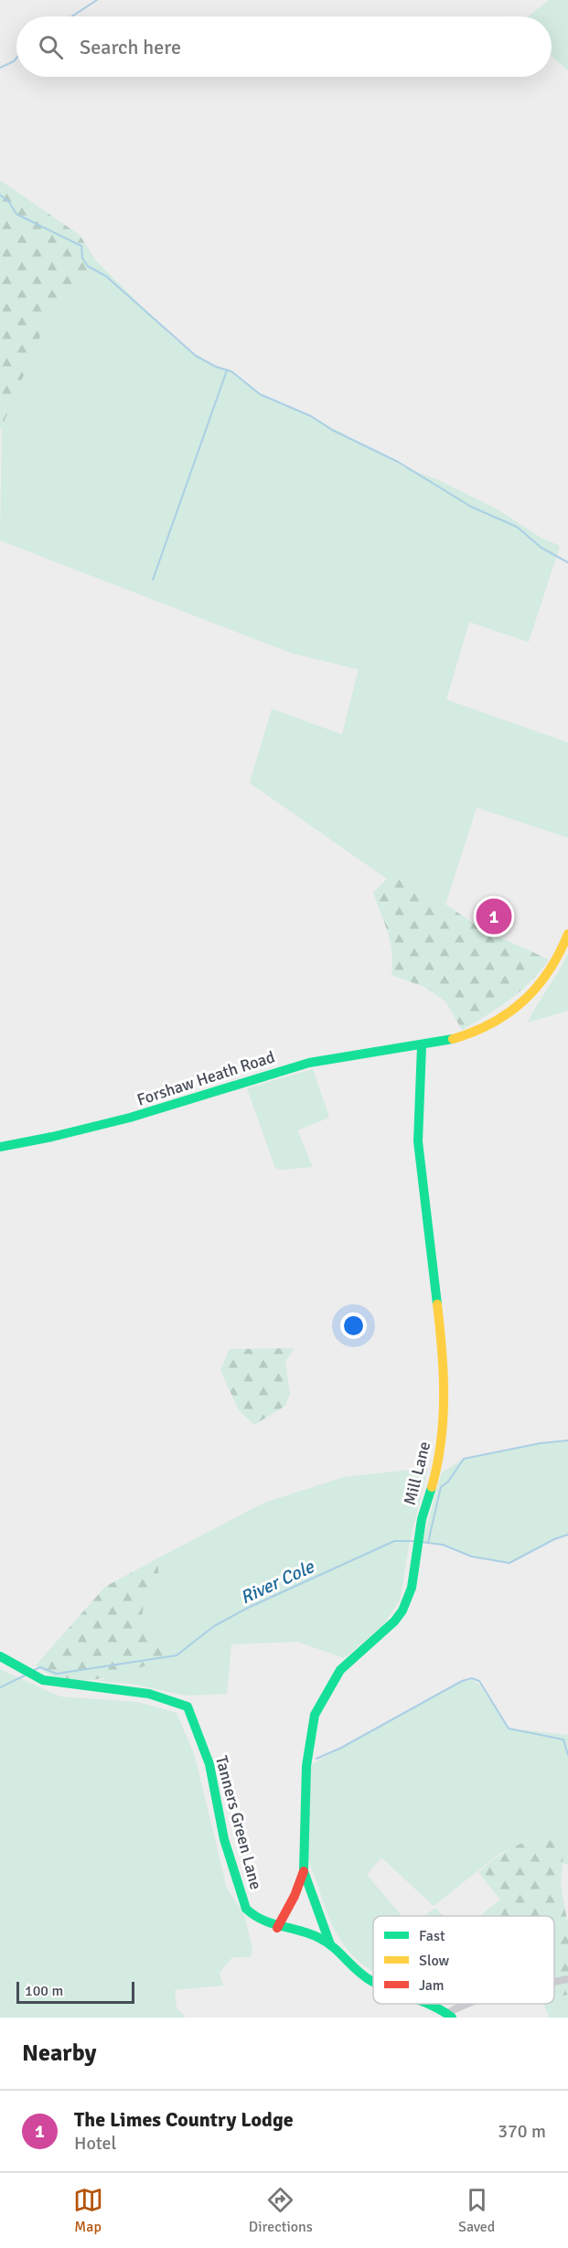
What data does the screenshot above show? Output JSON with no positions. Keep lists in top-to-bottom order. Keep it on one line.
{"streets":{"street":["Forshaw Heath Road","Mill Lane","Tanners Green Lane"]},"crossings":[["Forshaw Heath Road","Mill Lane"],["Mill Lane","Tanners Green Lane"]],"water":["River Cole"],"legend":["Fast","Slow","Jam"],"scale_bar":"100 m","page":{"search":"Search here","pins":"1","scale":"100 m","heading":"Nearby","list":[{"mark":"1","name":"The Limes Country Lodge","note":"Hotel","value":"370 m"}],"nav":["Map","Directions","Saved"]}}
